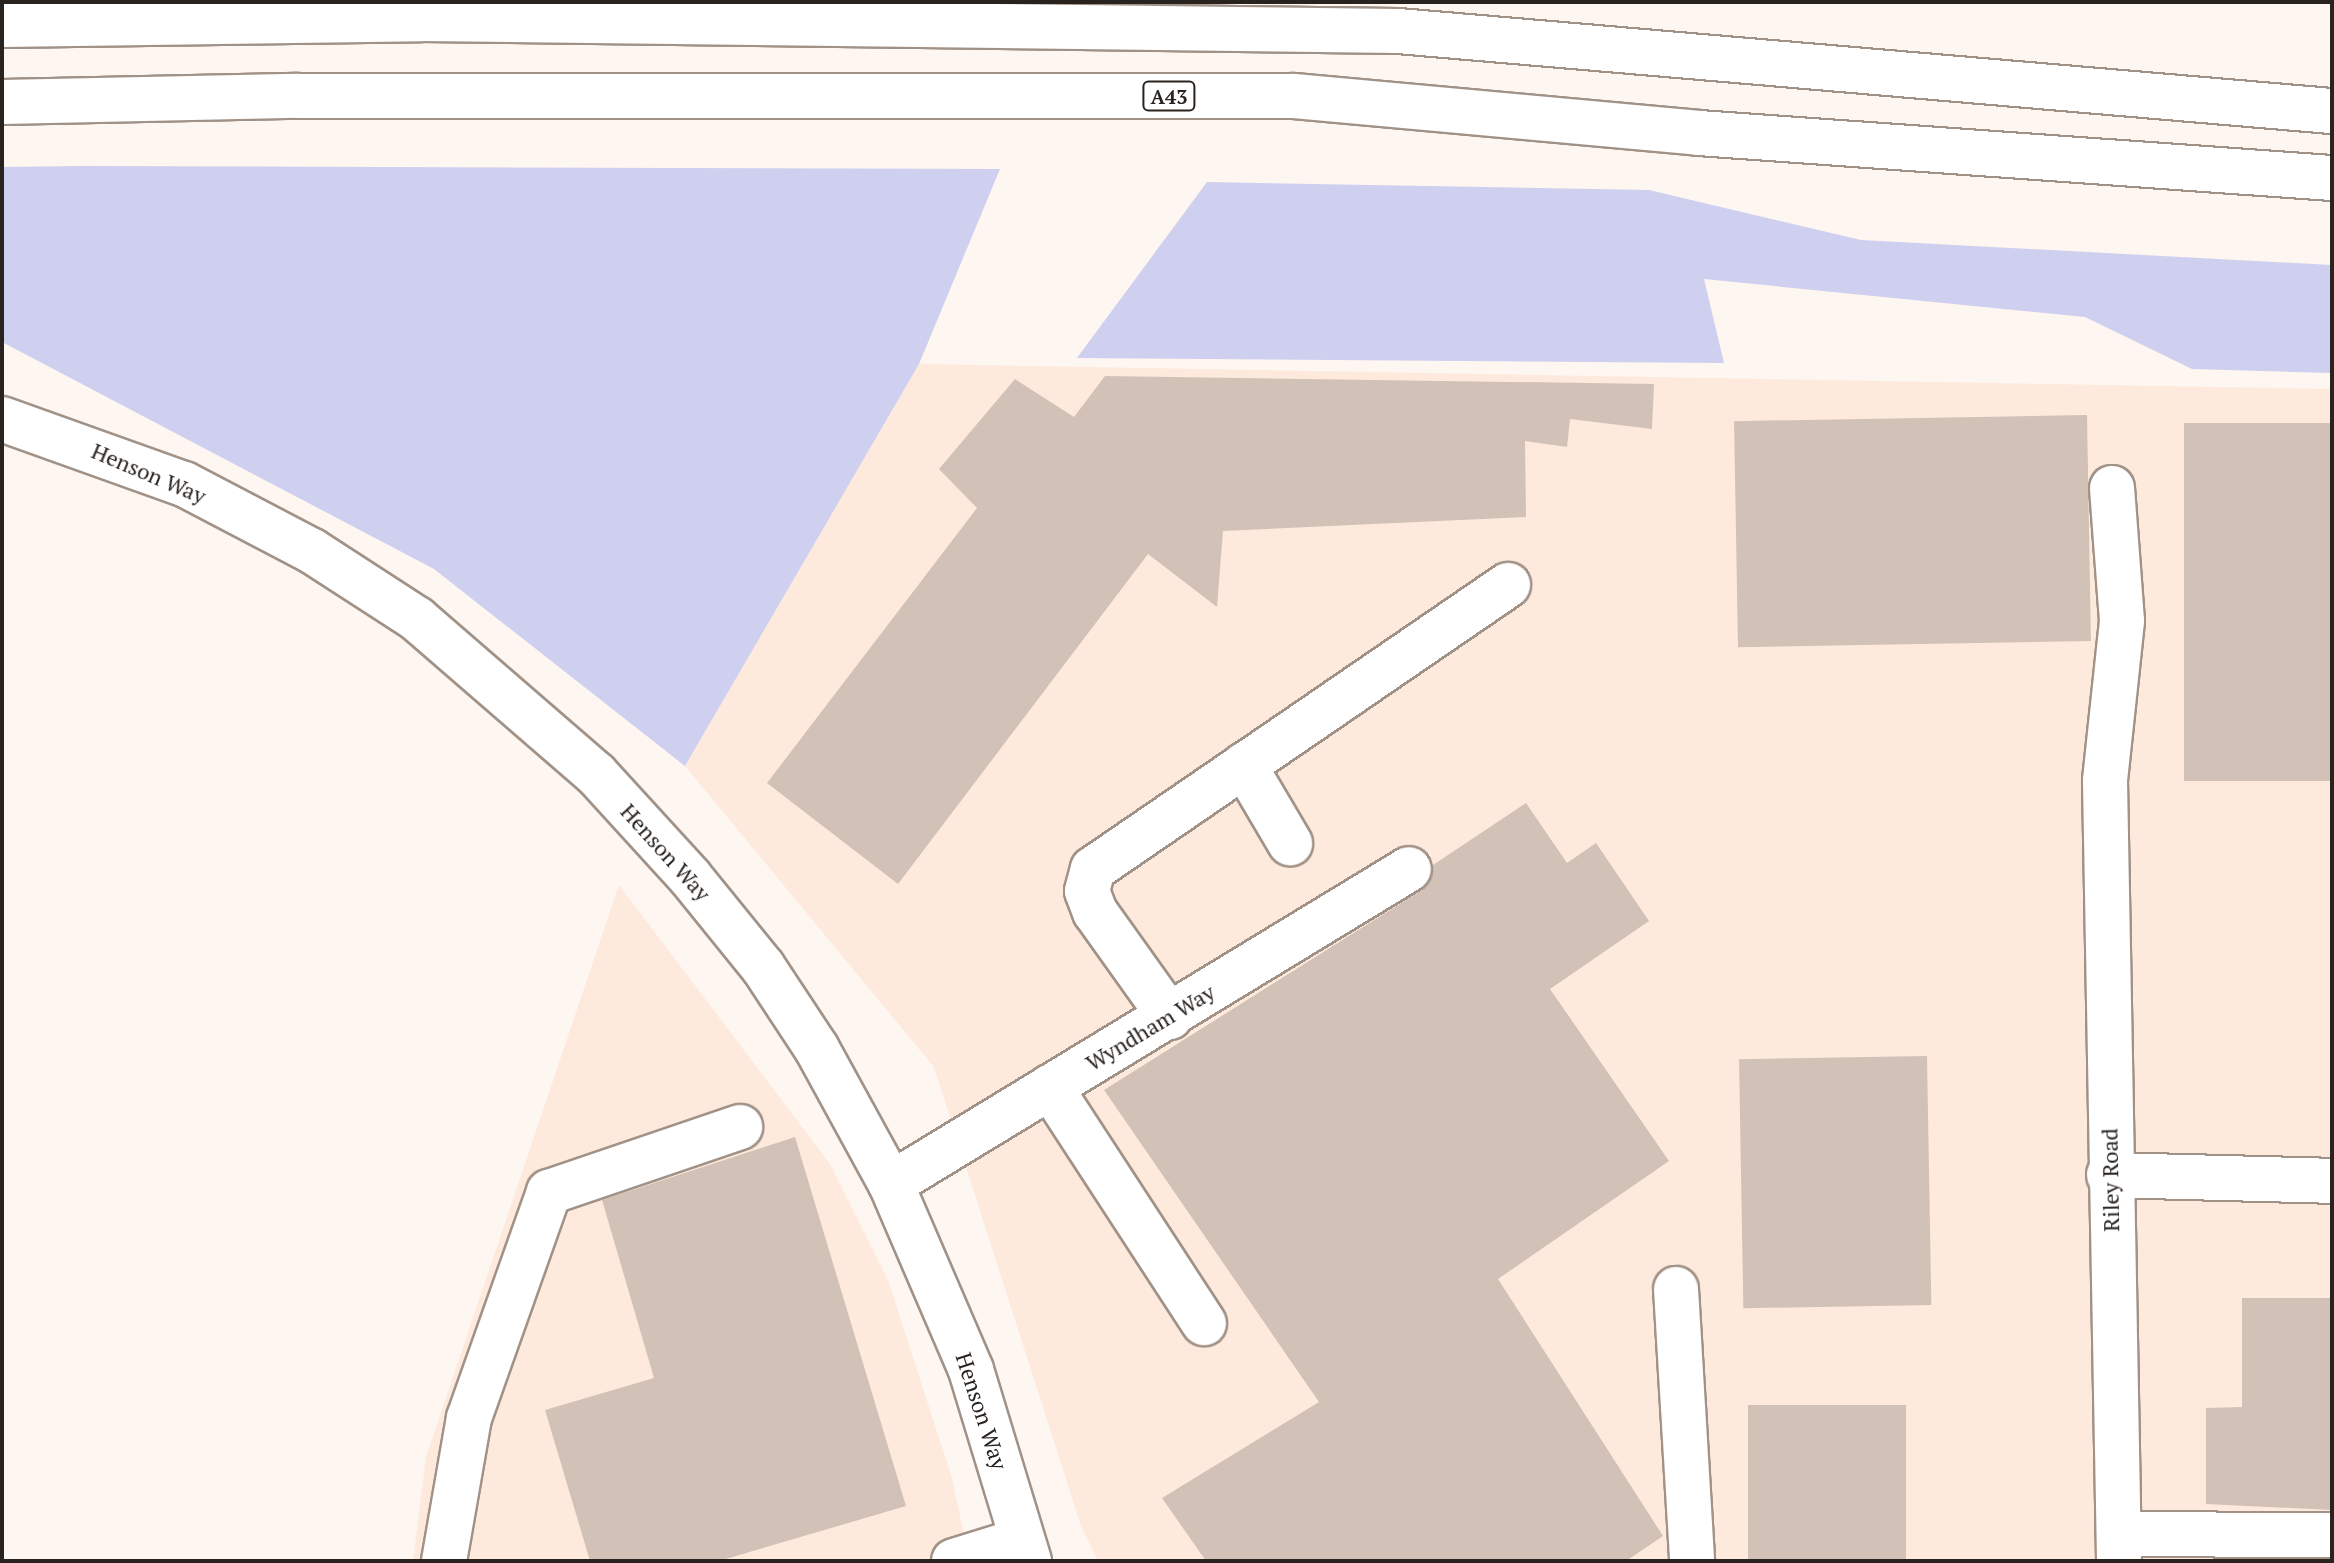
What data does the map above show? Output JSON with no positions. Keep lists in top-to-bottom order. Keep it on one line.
{"streets":{"main road":["A43","Henson Way","Wyndham Way","Riley Road"]},"crossings":[["Henson Way","Wyndham Way"]]}
